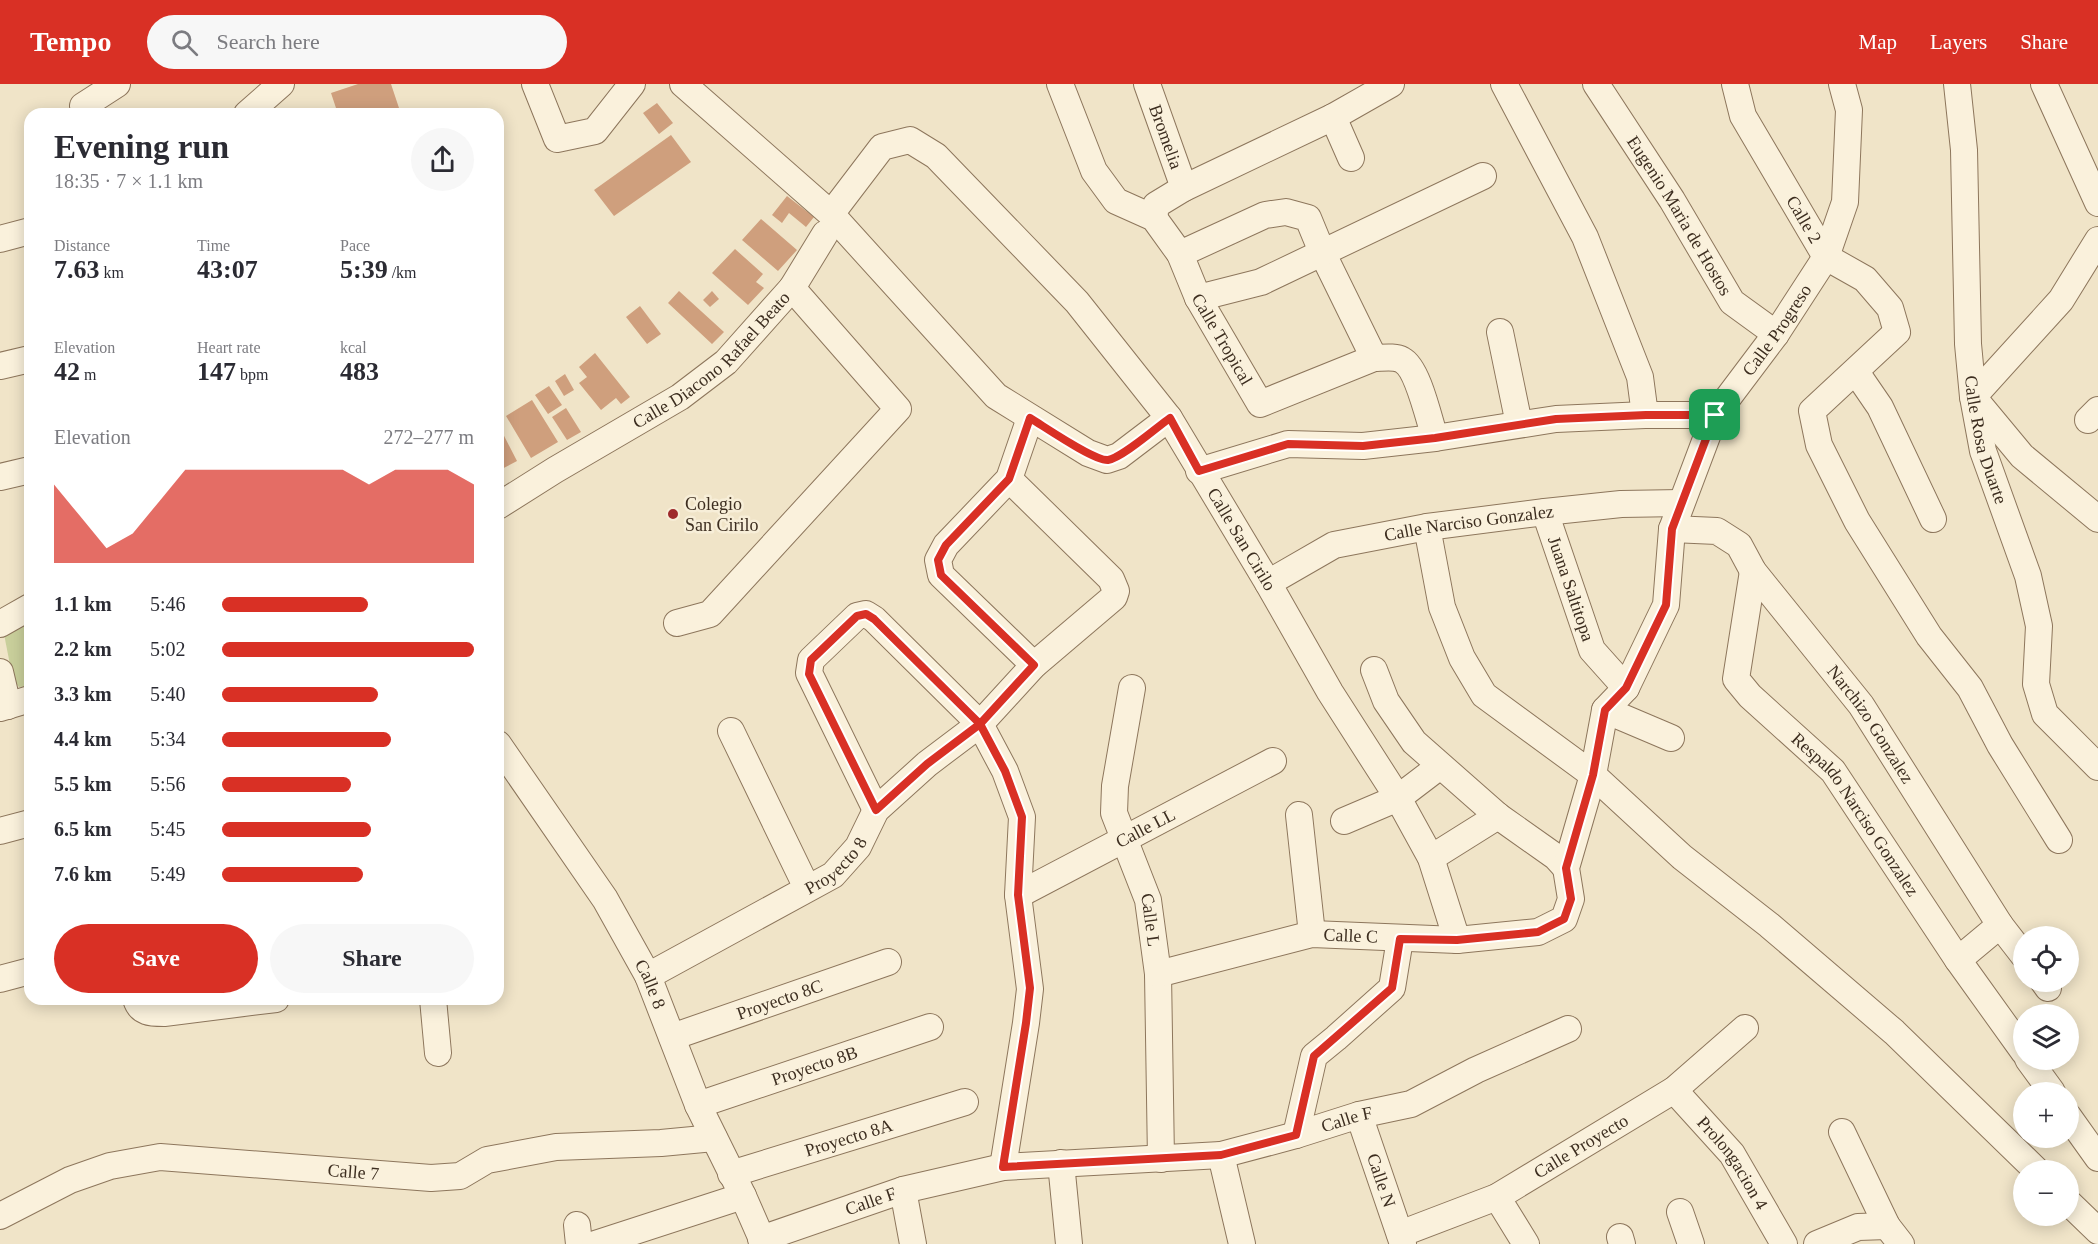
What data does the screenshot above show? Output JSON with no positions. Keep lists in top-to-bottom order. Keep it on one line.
{"streets":{"street":["Bromelia","Eugenio Maria de Hostos","Calle 2","Calle Progreso","Calle Tropical","Calle Diacono Rafael Beato","Calle Rosa Duarte","Calle Narciso Gonzalez","Calle San Cirilo","Juana Saltitopa","Narchizo Gonzalez","Respaldo Narciso Gonzalez","Calle LL","Proyecto 8","Calle L","Calle C","Calle 8","Proyecto 8C","Proyecto 8B","Calle F","Proyecto 8A","Calle Proyecto","Prolongacion 4","Calle 7","Calle N"]},"crossings":[["Eugenio Maria de Hostos","Calle Progreso"],["Calle 2","Calle Progreso"],["Calle Progreso","Calle Narciso Gonzalez"],["Calle Progreso","Juana Saltitopa"],["Calle Progreso","Narchizo Gonzalez"],["Calle Diacono Rafael Beato","Calle San Cirilo"],["Calle Narciso Gonzalez","Calle San Cirilo"],["Calle Narciso Gonzalez","Juana Saltitopa"],["Calle San Cirilo","Calle C"],["Narchizo Gonzalez","Respaldo Narciso Gonzalez"],["Calle LL","Calle L"],["Proyecto 8","Calle 8"],["Calle L","Calle C"],["Calle L","Calle F"],["Calle 8","Proyecto 8C"],["Calle 8","Proyecto 8B"],["Calle 8","Calle F"],["Calle 8","Proyecto 8A"],["Calle 8","Calle 7"],["Calle F","Calle N"],["Calle Proyecto","Prolongacion 4"],["Calle Proyecto","Calle N"]],"places":["Colegio San Cirilo"],"page":{"header":"Tempo","search":"Search here","nav":["Map","Layers","Share"],"heading":["Evening run","18:35 · 7 × 1.1 km"],"stats":[["Distance","7.63 km"],["Time","43:07"],["Pace","5:39 /km"],["Elevation","42 m"],["Heart rate","147 bpm"],["kcal","483"]],"chart":["Elevation","272–277 m"],"list":[{"name":"1.1 km","note":"5:46"},{"name":"2.2 km","note":"5:02"},{"name":"3.3 km","note":"5:40"},{"name":"4.4 km","note":"5:34"},{"name":"5.5 km","note":"5:56"},{"name":"6.5 km","note":"5:45"},{"name":"7.6 km","note":"5:49"}],"buttons":["Save","Share"],"map_buttons":["+","−"]}}
